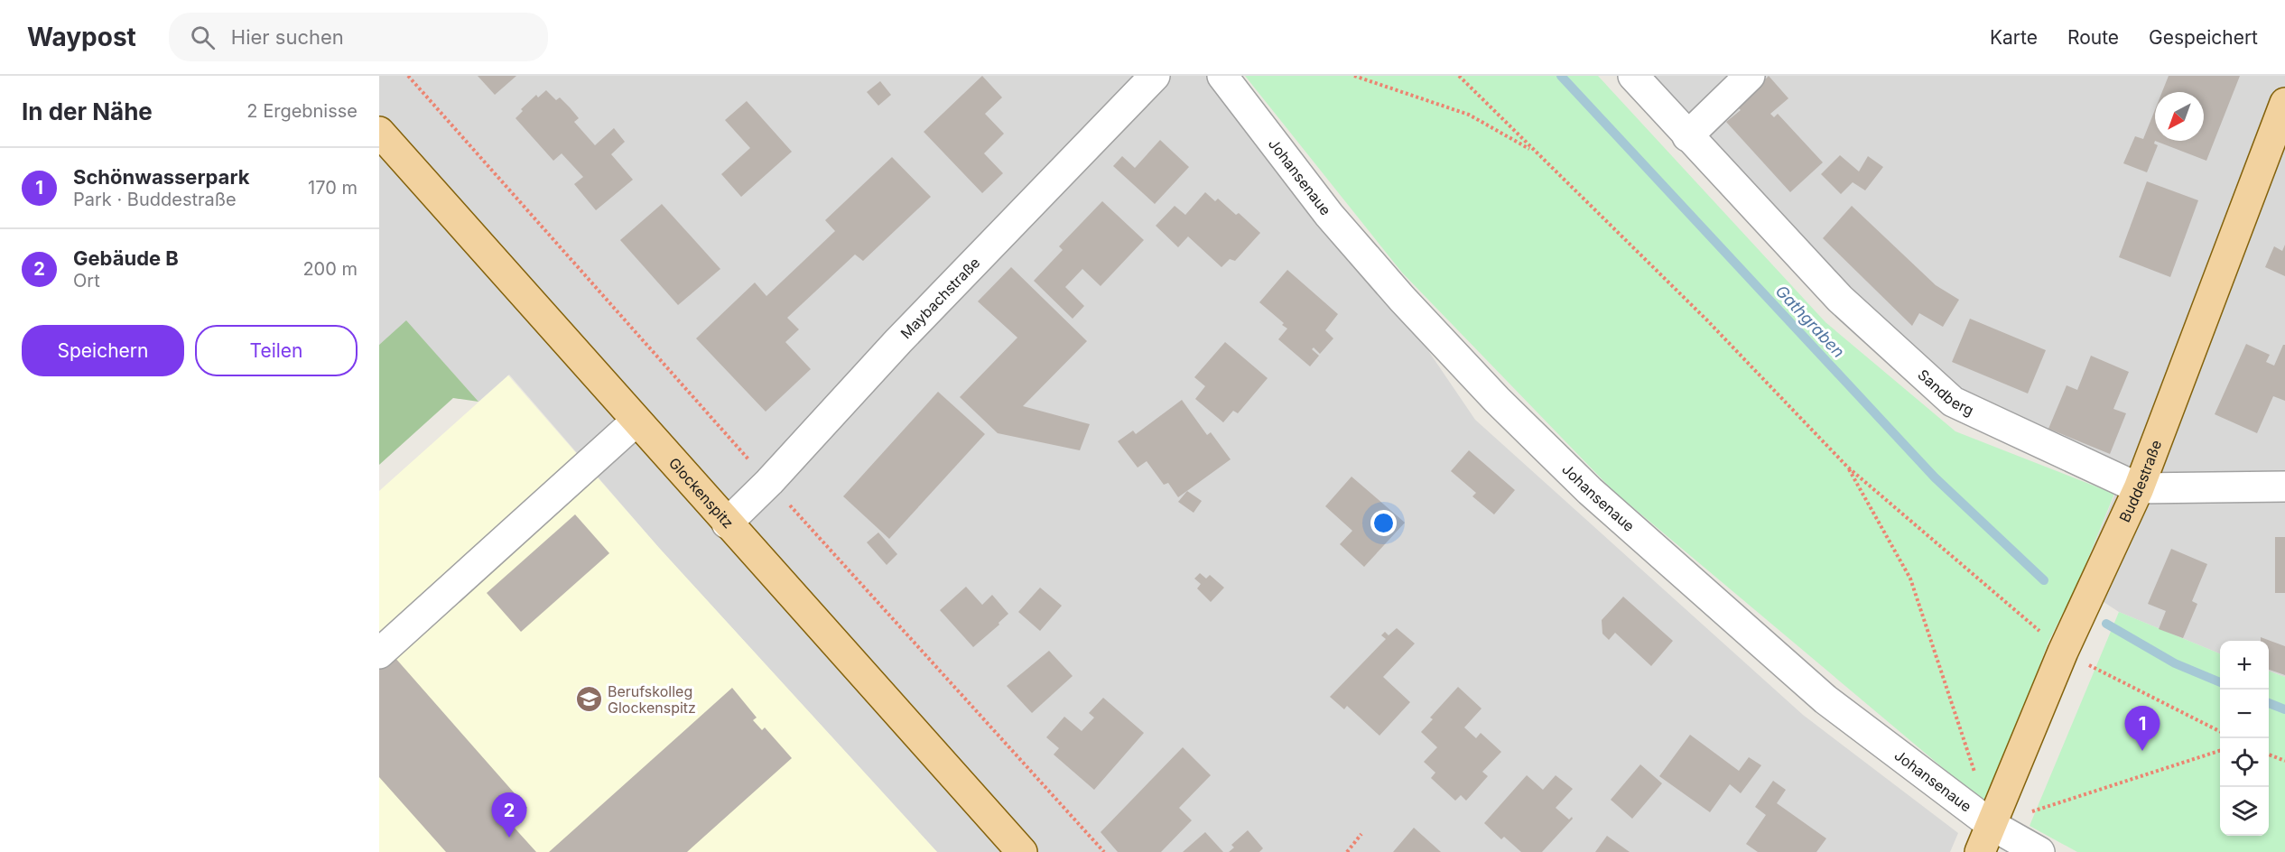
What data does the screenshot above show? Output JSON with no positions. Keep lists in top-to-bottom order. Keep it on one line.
{"streets":{"main road":["Buddestraße","Glockenspitz"],"street":["Johansenaue","Maybachstraße","Sandberg"]},"crossings":[["Johansenaue","Buddestraße"],["Maybachstraße","Glockenspitz"],["Sandberg","Buddestraße"]],"water":["Gathgraben"],"places":{"school or university":["Berufskolleg Glockenspitz"]},"north":"bottom left","page":{"header":"Waypost","search":"Hier suchen","nav":["Karte","Route","Gespeichert"],"heading":["In der Nähe","2 Ergebnisse"],"list":[{"mark":"1","name":"Schönwasserpark","note":"Park · Buddestraße","value":"170 m"},{"mark":"2","name":"Gebäude B","note":"Ort","value":"200 m"}],"buttons":["Speichern","Teilen"],"map_buttons":["+","−"],"pins":["1","2"]}}
